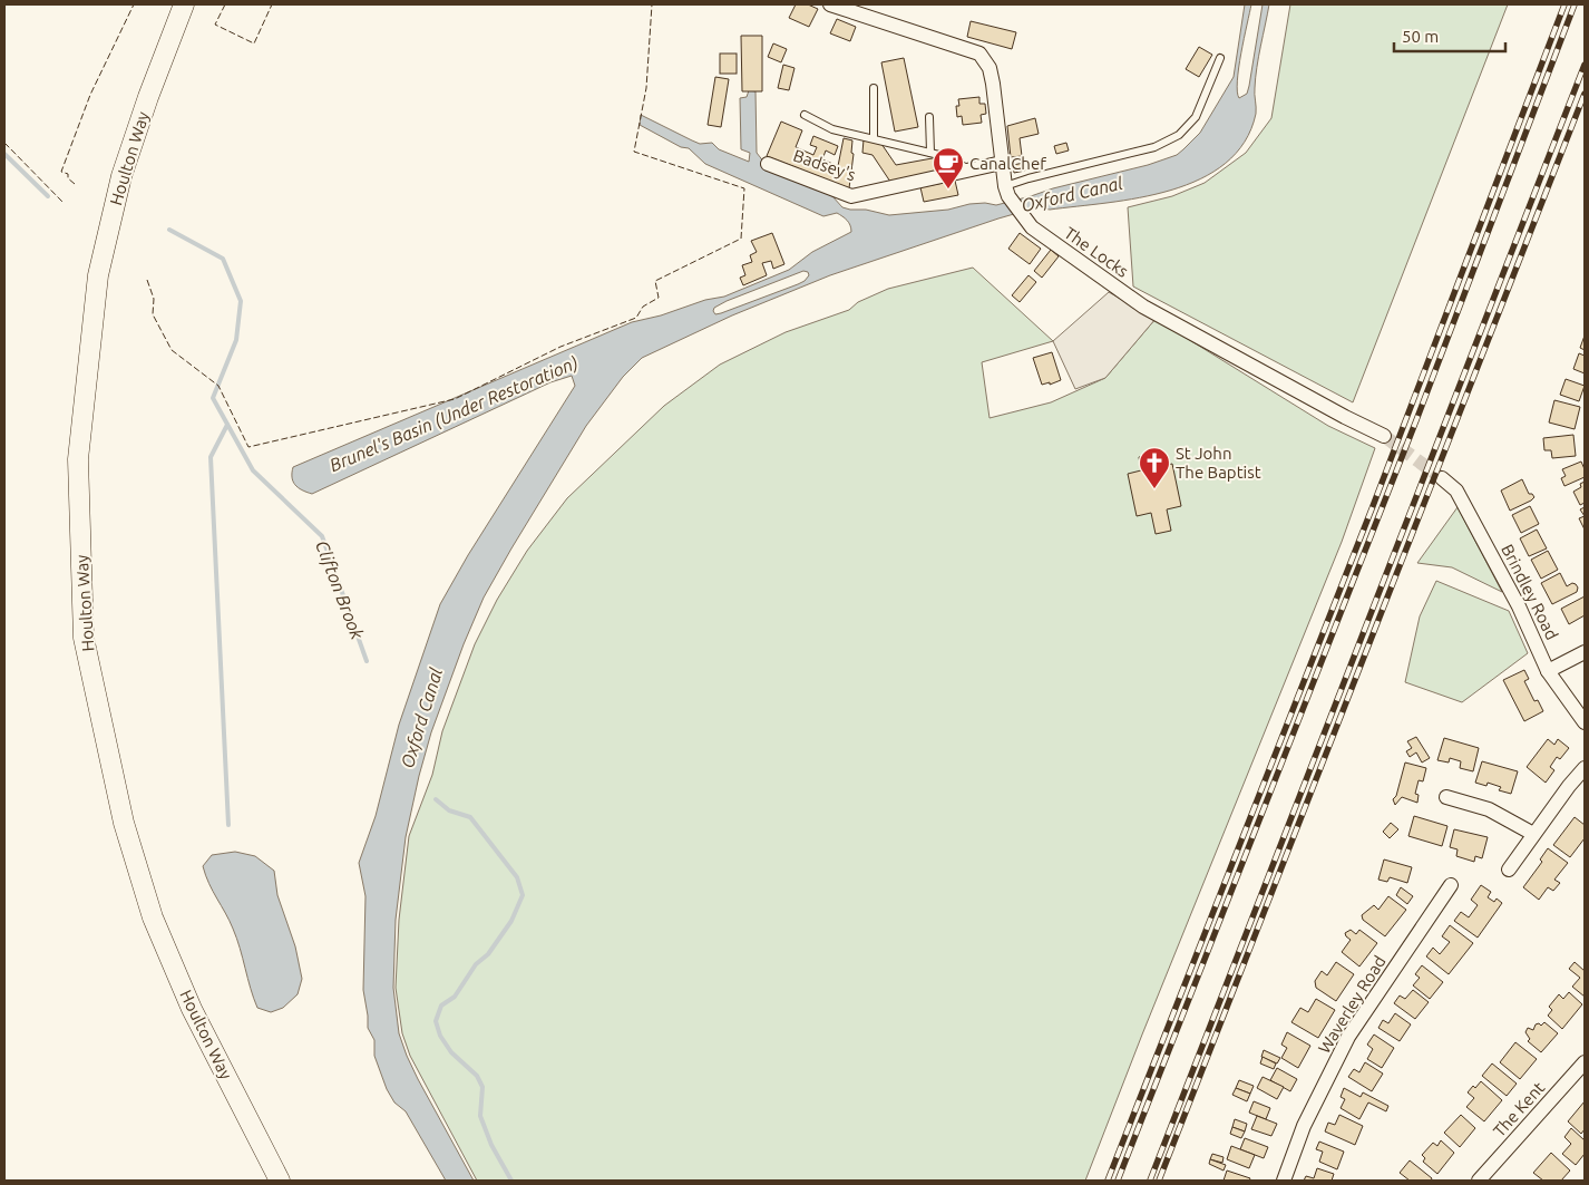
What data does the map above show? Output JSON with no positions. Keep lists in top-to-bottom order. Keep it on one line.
{"streets":{"street":["Houlton Way","Badsey's","The Locks","Brindley Road","Waverley Road","The Kent"]},"crossings":[["Badsey's","The Locks"]],"water":["Oxford Canal","Brunel's Basin (Under Restoration)","Clifton Brook"],"places":{"cafe":["CanalChef"],"church":["St John The Baptist"]},"scale_bar":"50 m"}
